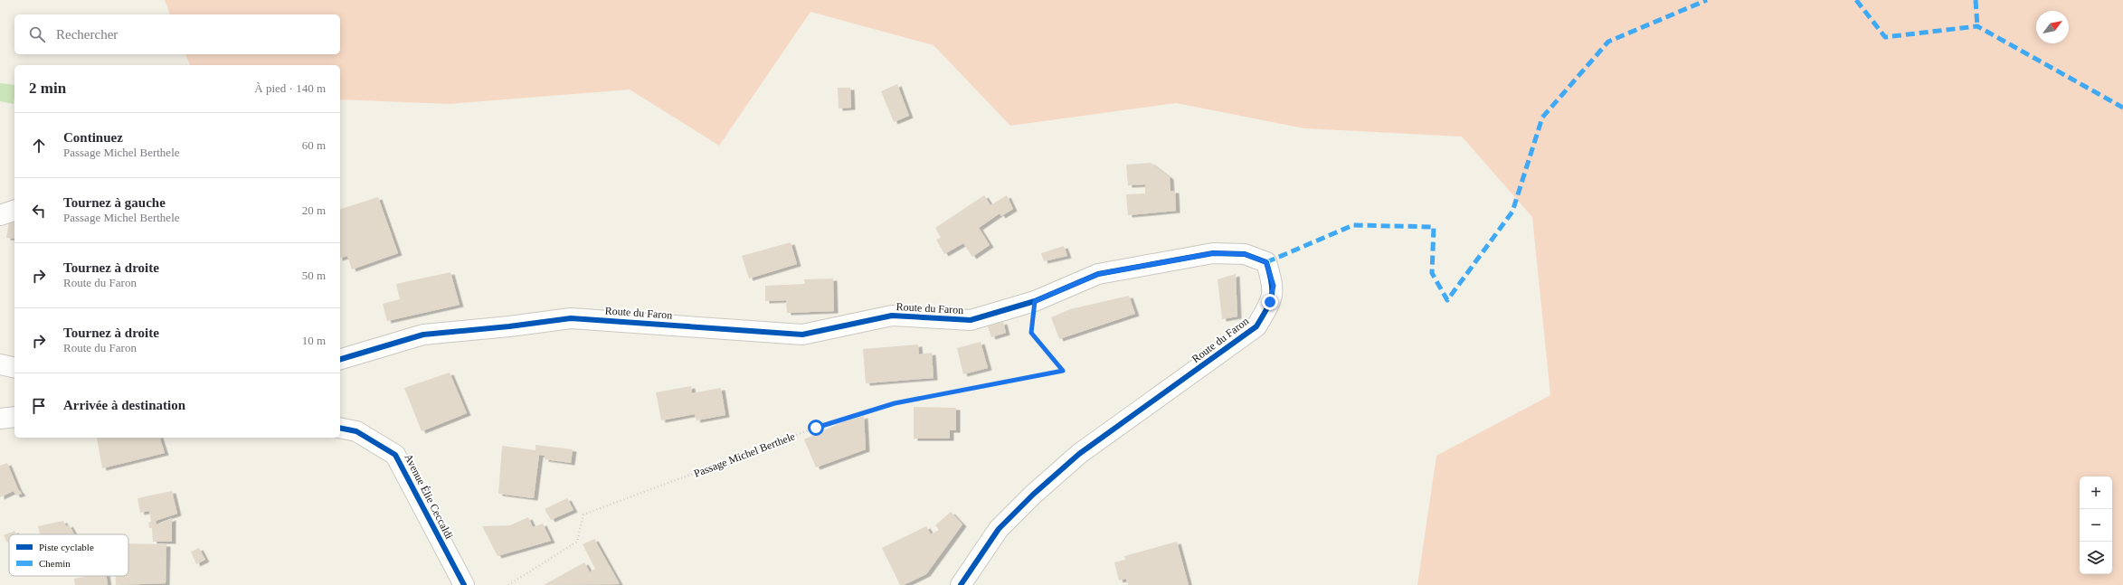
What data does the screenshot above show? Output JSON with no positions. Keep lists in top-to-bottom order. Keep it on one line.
{"streets":{"street":["Route du Faron","Avenue Élie Ceccaldi"],"path":["Passage Michel Berthele"]},"crossings":[["Route du Faron","Passage Michel Berthele"]],"legend":["Piste cyclable","Chemin"],"north":"top right","page":{"search":"Rechercher","heading":["2 min","À pied · 140 m"],"list":[["Continuez","Passage Michel Berthele","60 m"],["Tournez à gauche","Passage Michel Berthele","20 m"],["Tournez à droite","Route du Faron","50 m"],["Tournez à droite","Route du Faron","10 m"],"Arrivée à destination"],"map_buttons":["+","−"]}}
